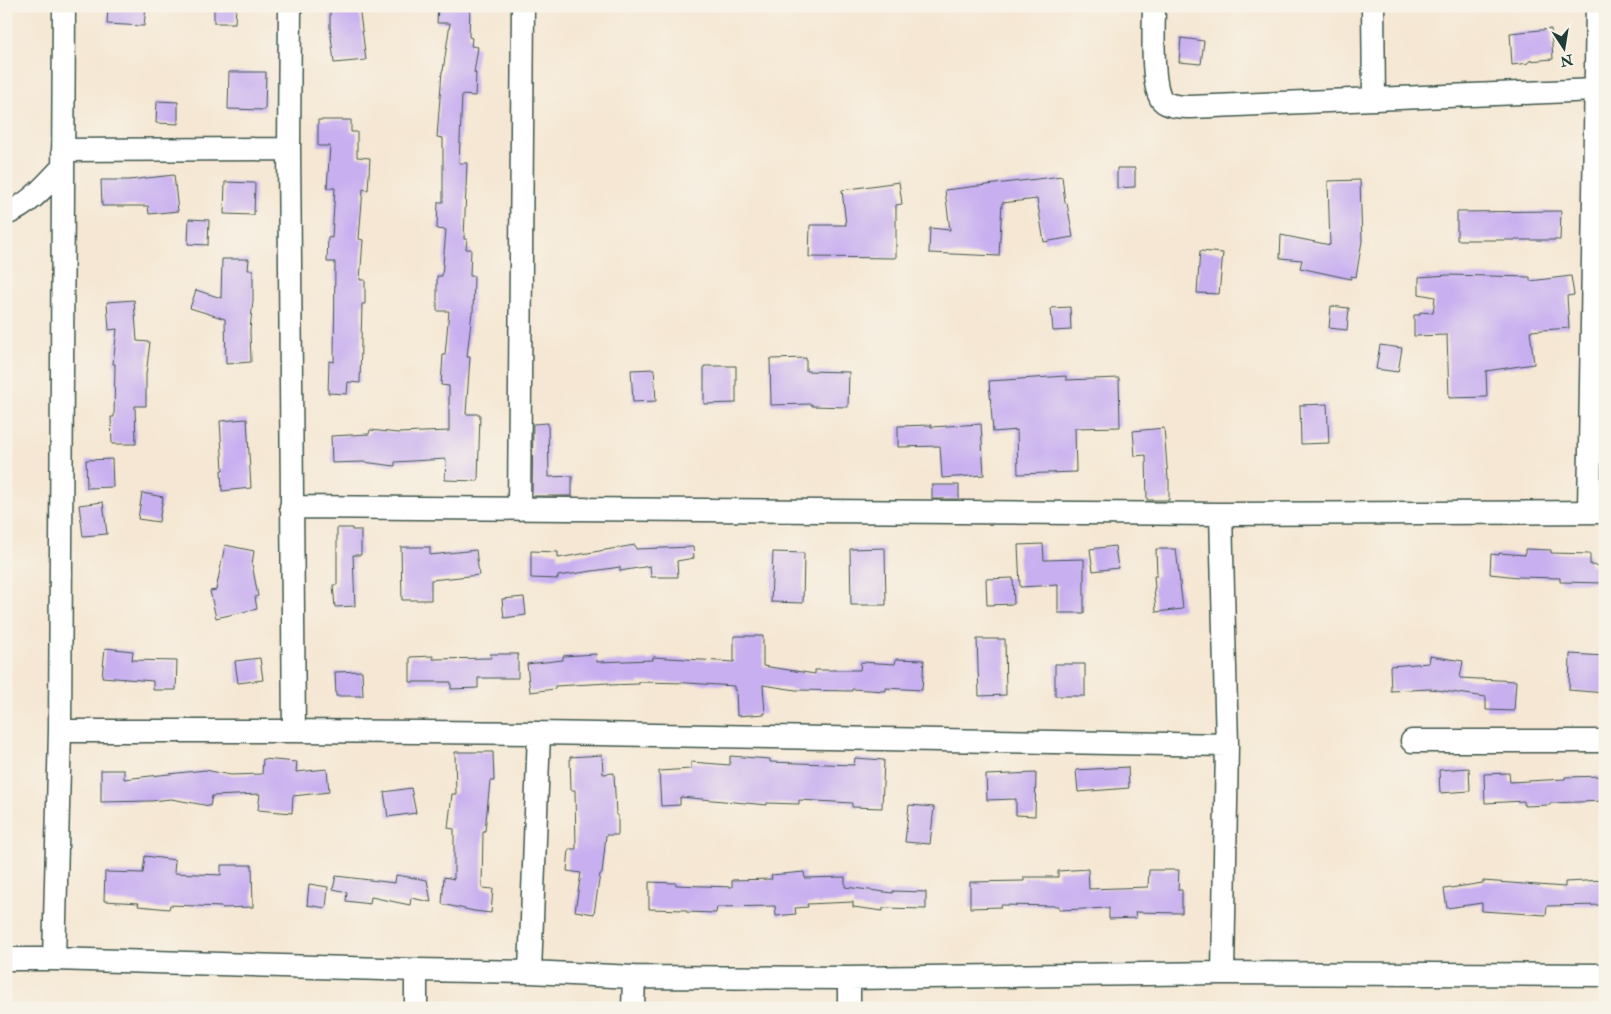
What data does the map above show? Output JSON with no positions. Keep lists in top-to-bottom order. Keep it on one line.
{"north":"bottom"}
